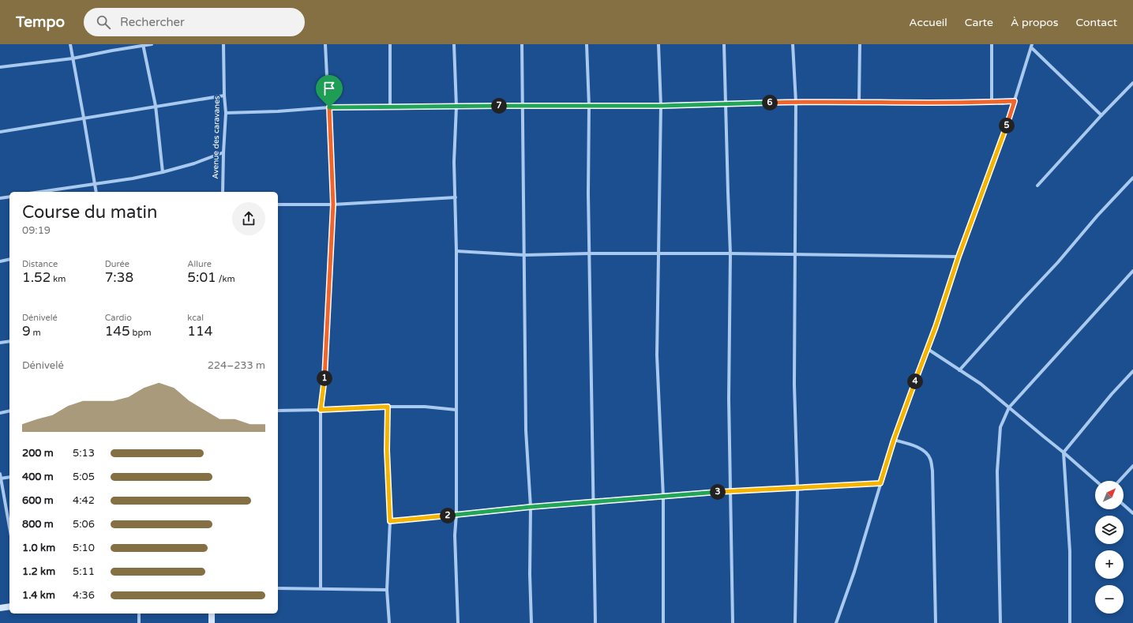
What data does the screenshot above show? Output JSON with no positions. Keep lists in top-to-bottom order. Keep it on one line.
{"streets":{"street":["Avenue des caravanes"]},"north":"top right","page":{"header":"Tempo","search":"Rechercher","nav":["Accueil","Carte","À propos","Contact"],"pins":["6","7","5","1","4","3","2"],"heading":["Course du matin","09:19"],"stats":[["Distance","1.52 km"],["Durée","7:38"],["Allure","5:01 /km"],["Dénivelé","9 m"],["Cardio","145 bpm"],["kcal","114"]],"chart":["Dénivelé","224–233 m"],"list":[{"name":"200 m","note":"5:13"},{"name":"400 m","note":"5:05"},{"name":"600 m","note":"4:42"},{"name":"800 m","note":"5:06"},{"name":"1.0 km","note":"5:10"},{"name":"1.2 km","note":"5:11"},{"name":"1.4 km","note":"4:36"}],"map_buttons":["+","−"]}}
